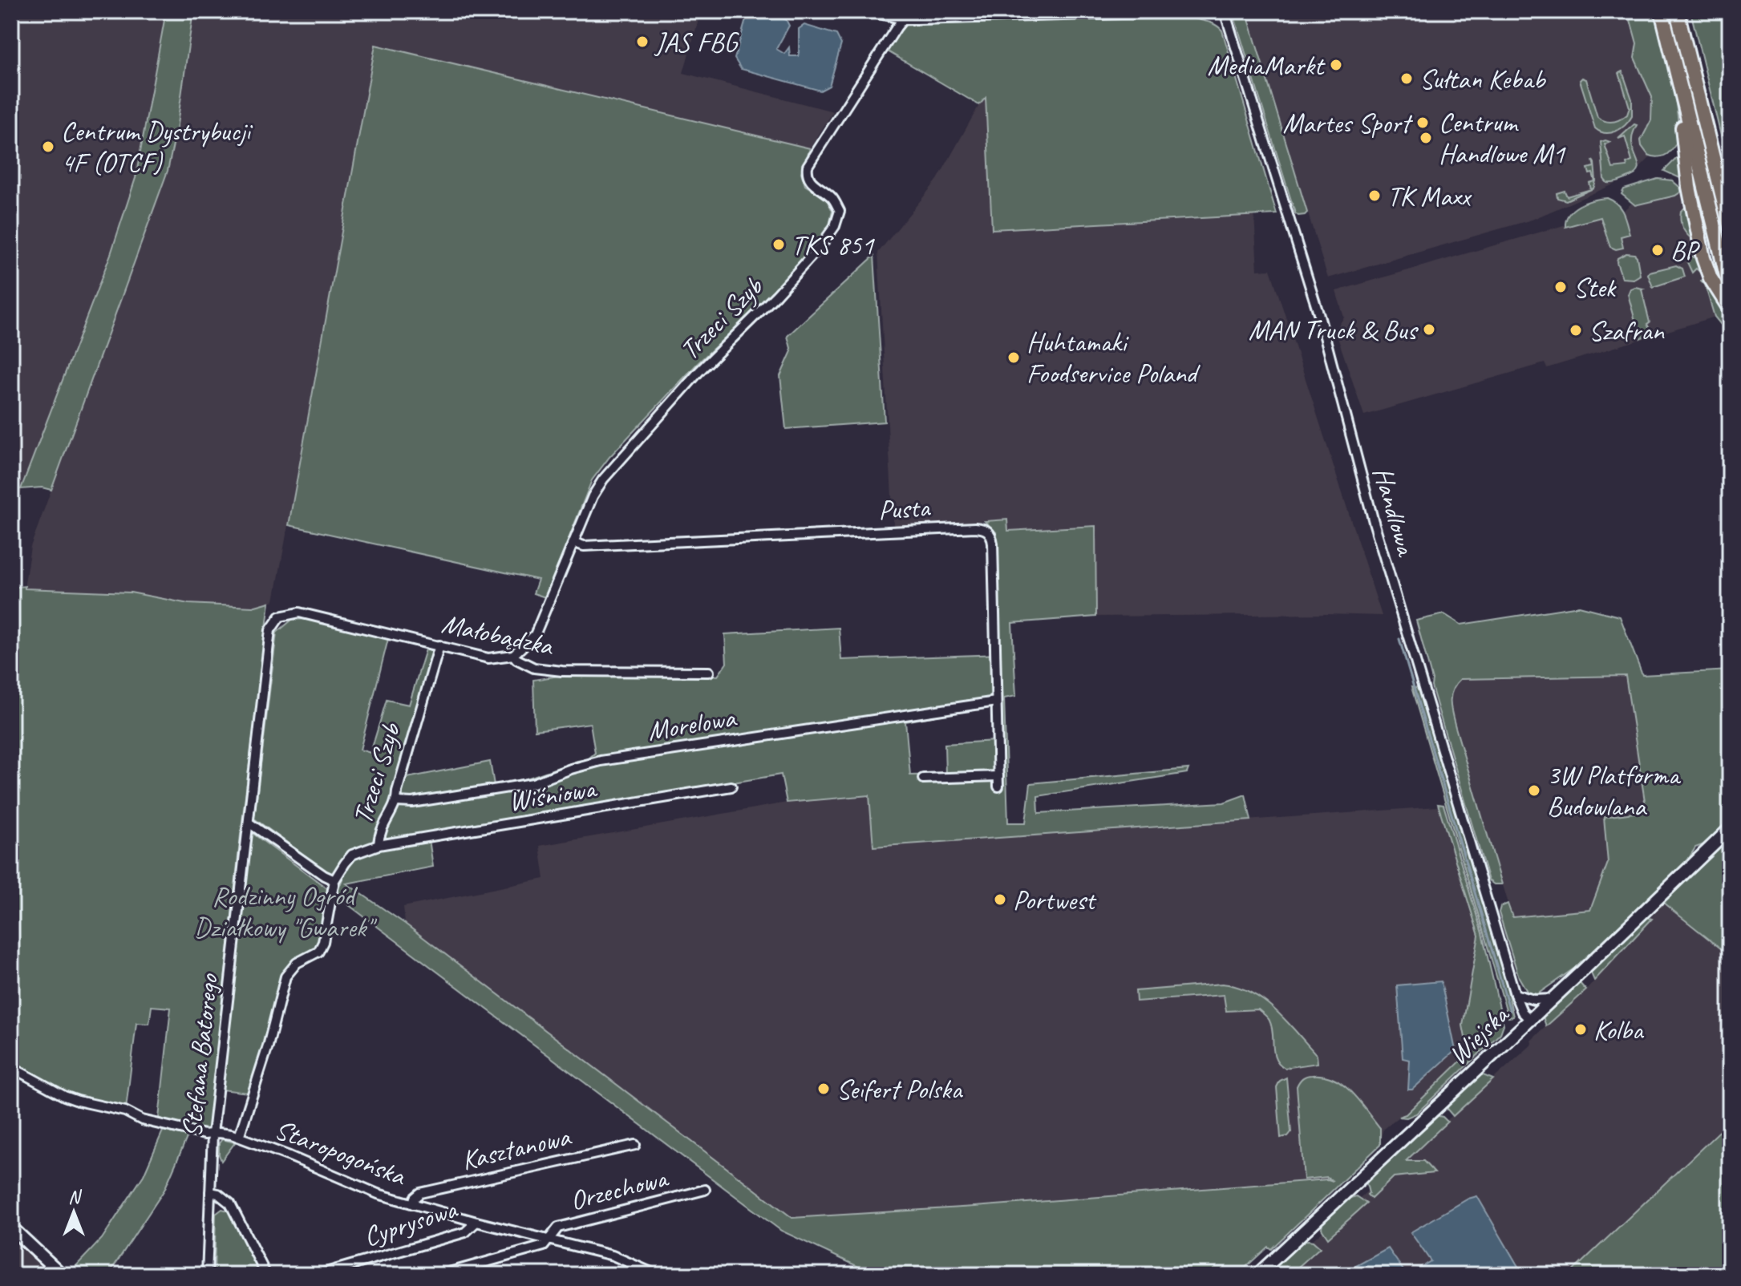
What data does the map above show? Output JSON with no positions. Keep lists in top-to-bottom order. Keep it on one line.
{"streets":{"street":["Trzeci Szyb","Pusta","Handlowa","Małobądzka","Morelowa","Wiśniowa","Wiejska","Stefana Batorego","Kasztanowa","Staropogońska","Orzechowa","Cyprysowa"]},"crossings":[["Trzeci Szyb","Pusta"],["Trzeci Szyb","Małobądzka"],["Trzeci Szyb","Morelowa"],["Trzeci Szyb","Wiśniowa"],["Trzeci Szyb","Staropogońska"],["Pusta","Morelowa"],["Handlowa","Wiejska"],["Małobądzka","Stefana Batorego"],["Stefana Batorego","Staropogońska"],["Kasztanowa","Staropogońska"],["Staropogońska","Orzechowa"],["Staropogońska","Cyprysowa"]],"parks":["Rodzinny Ogród Działkowy \"Gwarek\""],"places":["JAS FBG","MediaMarkt","Sułtan Kebab","Martes Sport","Centrum Handlowe M1","Centrum Dystrybucji 4F (OTCF)","TK Maxx","TKS 851","BP","Stek","MAN Truck & Bus","Szafran","Huhtamaki Foodservice Poland","3W Platforma Budowlana","Portwest","Kolba","Seifert Polska"],"north":"top"}
